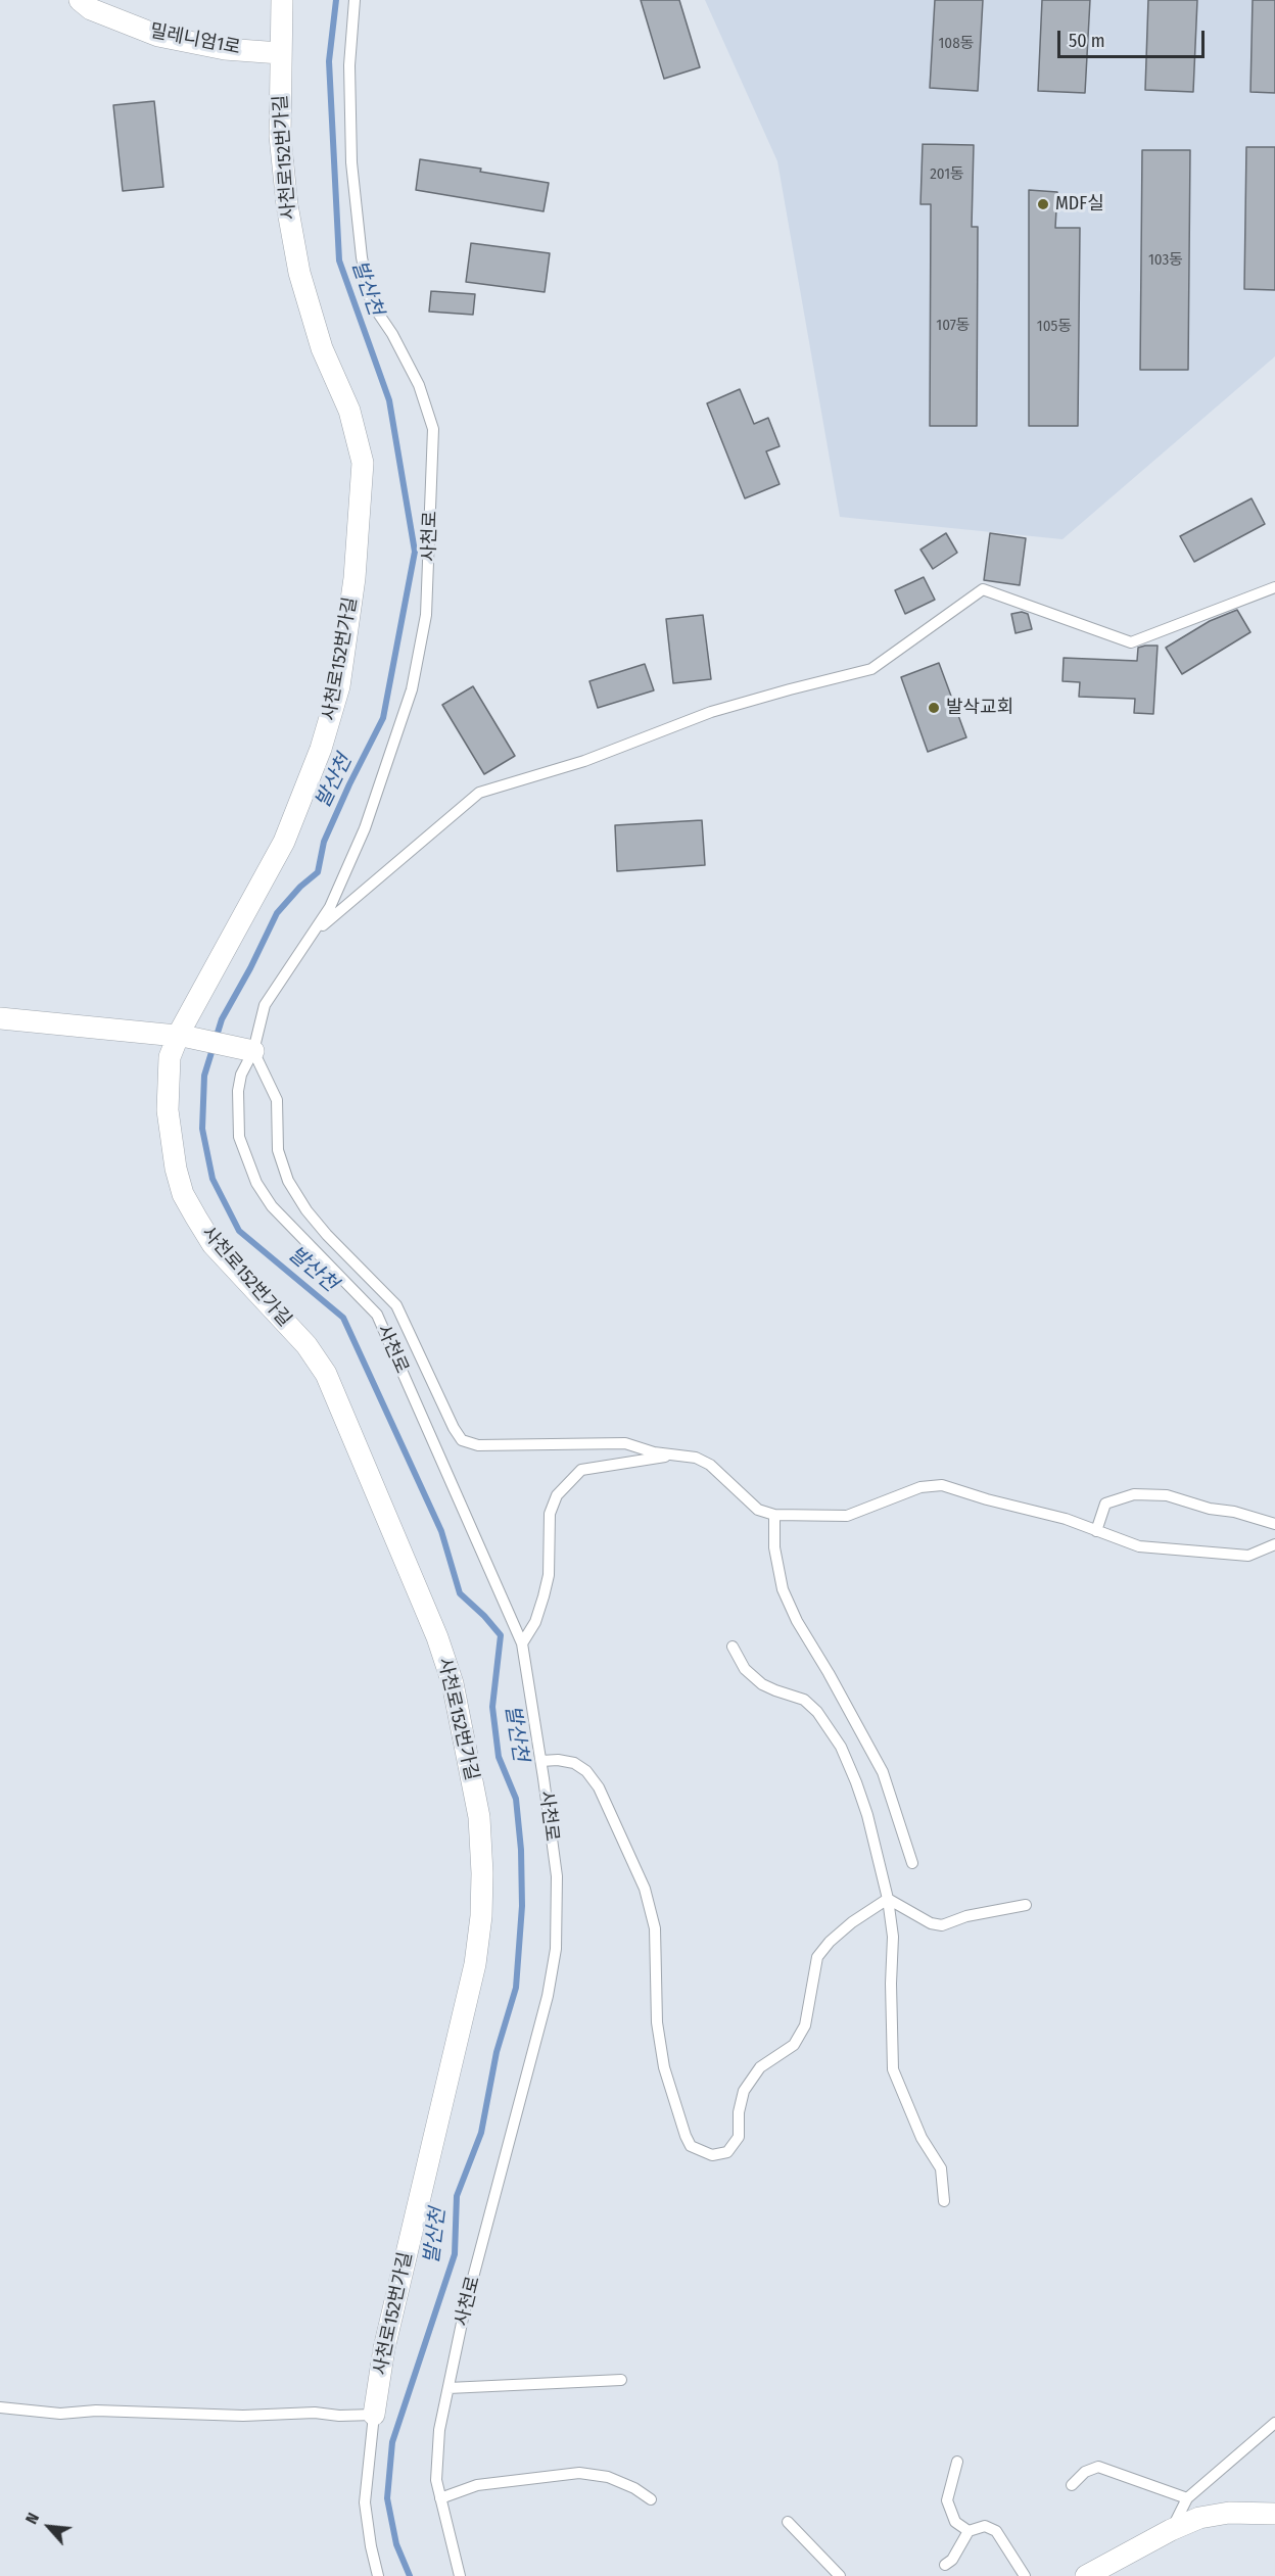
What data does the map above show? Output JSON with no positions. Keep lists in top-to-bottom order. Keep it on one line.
{"streets":{"street":["밀레니엄1로","사천로152번가길"],"lane":["사천로"]},"crossings":[["밀레니엄1로","사천로152번가길"]],"water":["발산천"],"places":["MDF실","발삭교회"],"house_numbers":["108동","201동","103동","107동","105동"],"scale_bar":"50 m","north":"top left"}
